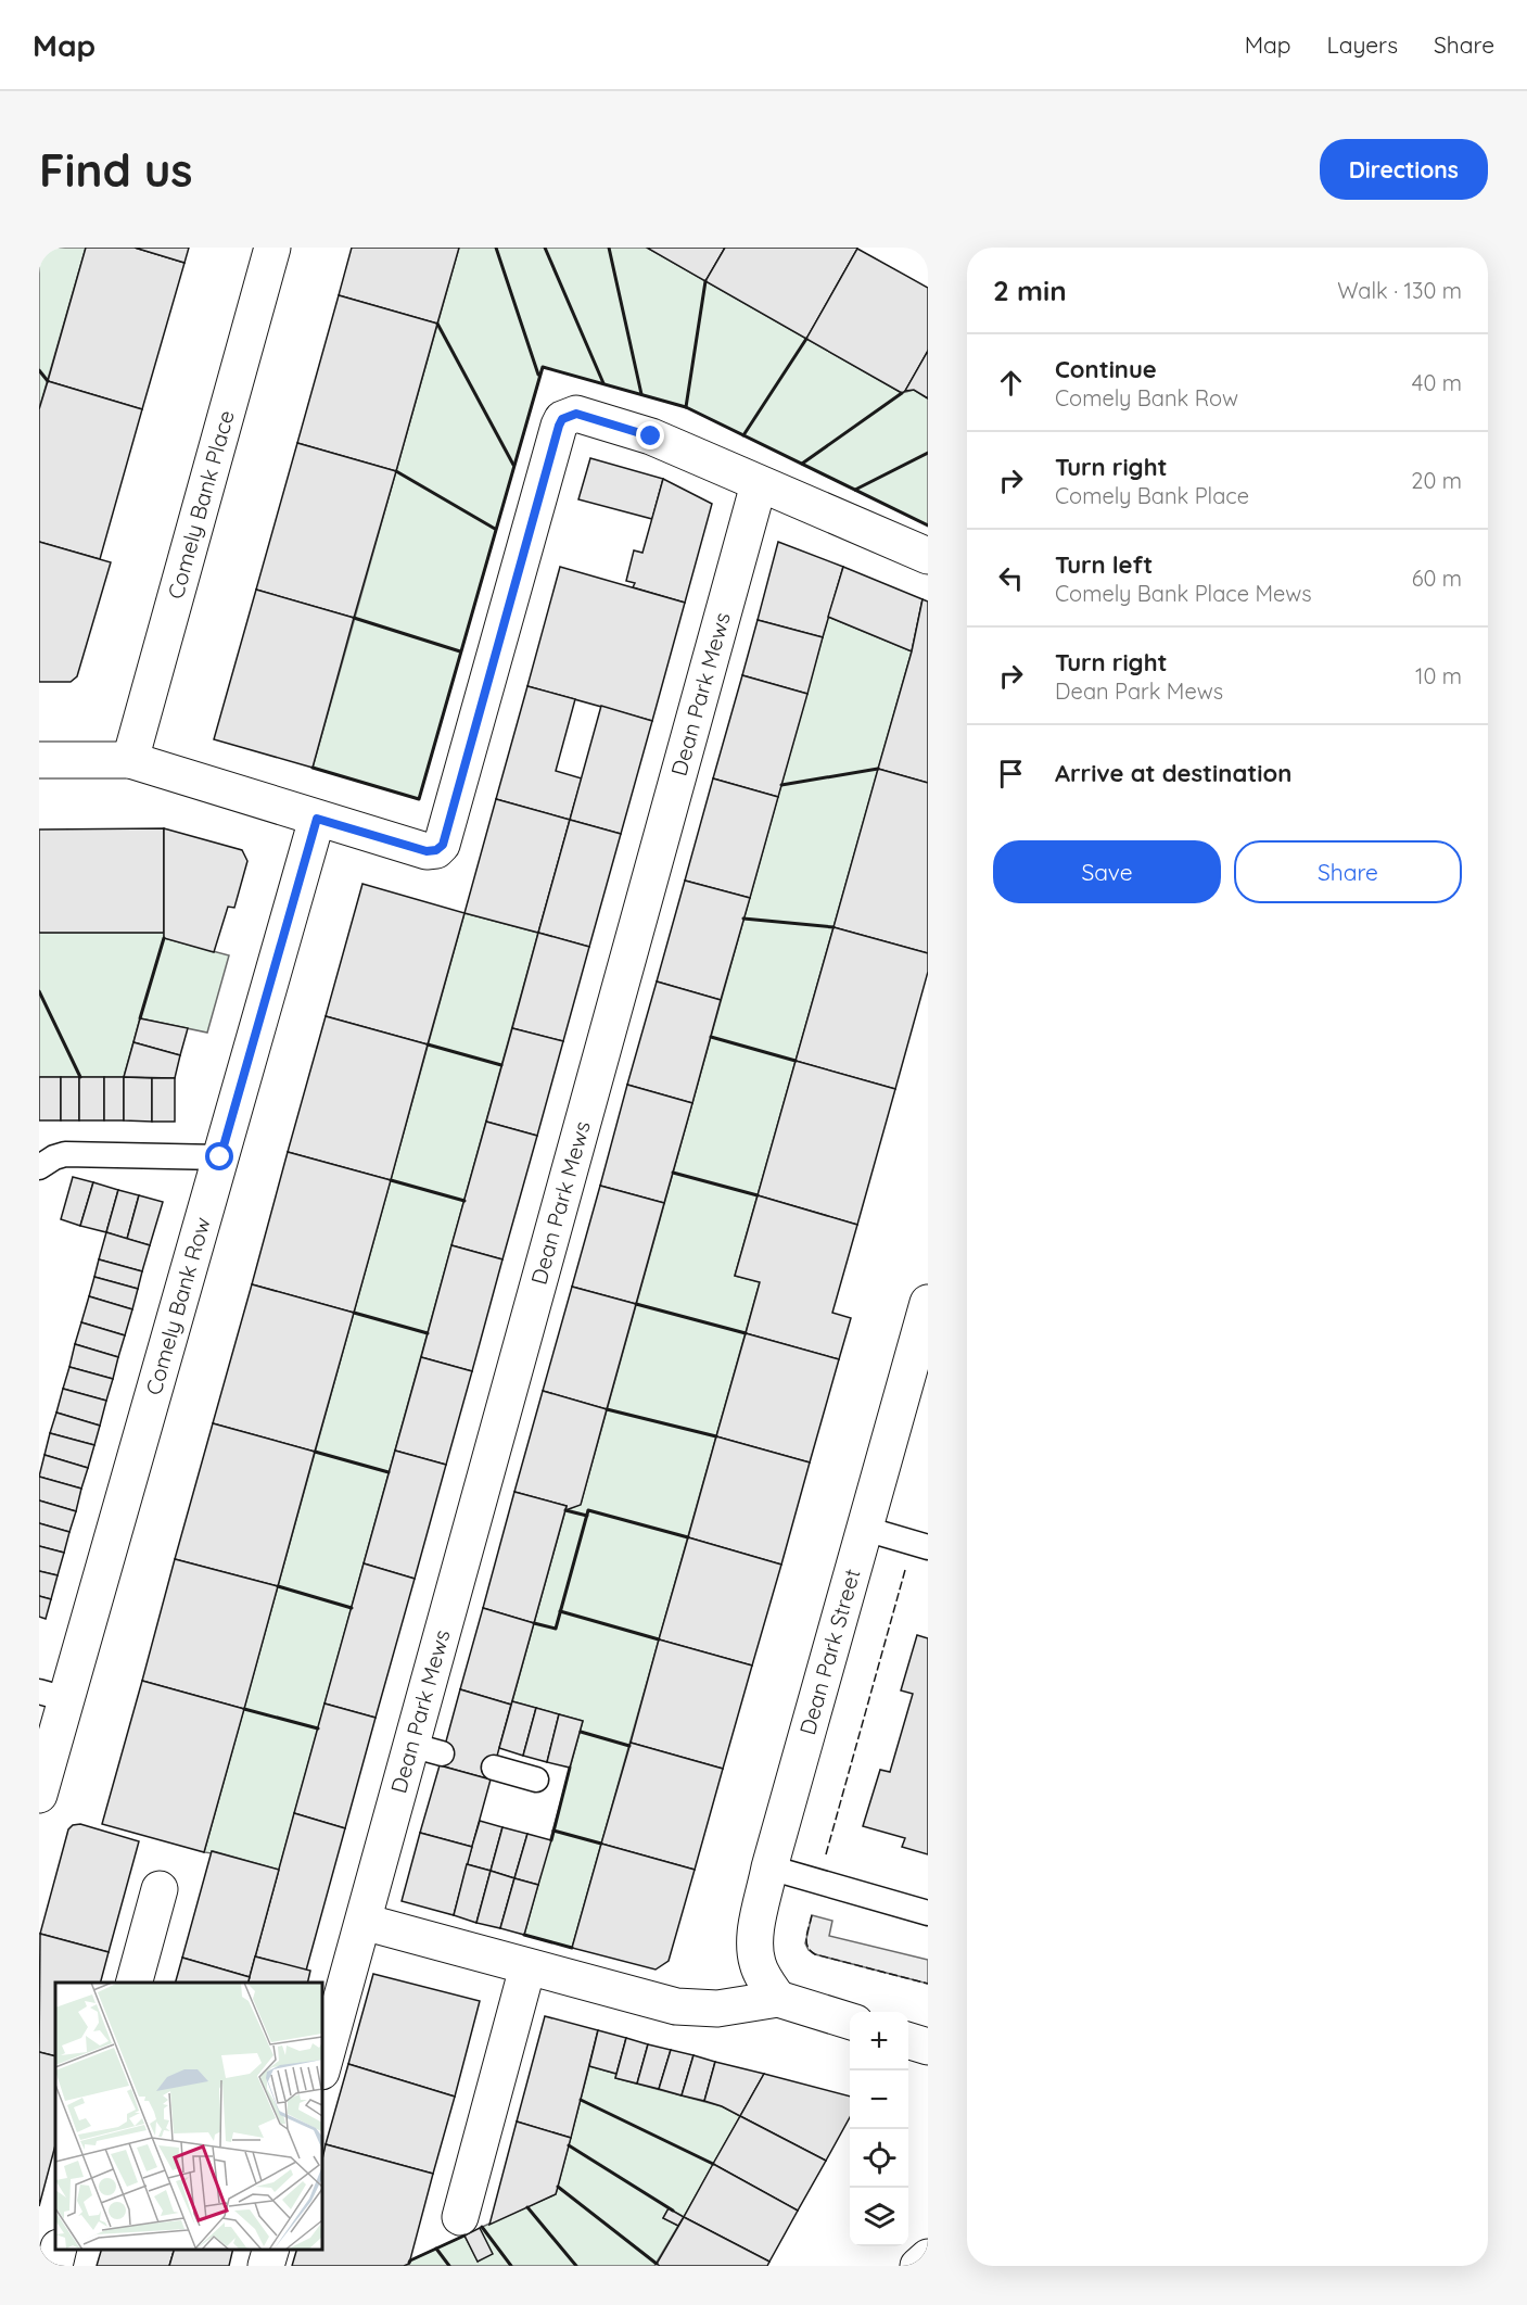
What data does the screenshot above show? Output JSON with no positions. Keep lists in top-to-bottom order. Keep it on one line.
{"streets":{"street":["Comely Bank Place","Dean Park Mews","Comely Bank Row","Dean Park Street"]},"page":{"header":"Map","nav":["Map","Layers","Share"],"buttons":["Directions",["Save","Share"]],"title":"Find us","heading":["2 min","Walk · 130 m"],"list":[["Continue","Comely Bank Row","40 m"],["Turn right","Comely Bank Place","20 m"],["Turn left","Comely Bank Place Mews","60 m"],["Turn right","Dean Park Mews","10 m"],"Arrive at destination"],"map_buttons":["+","−"]}}
